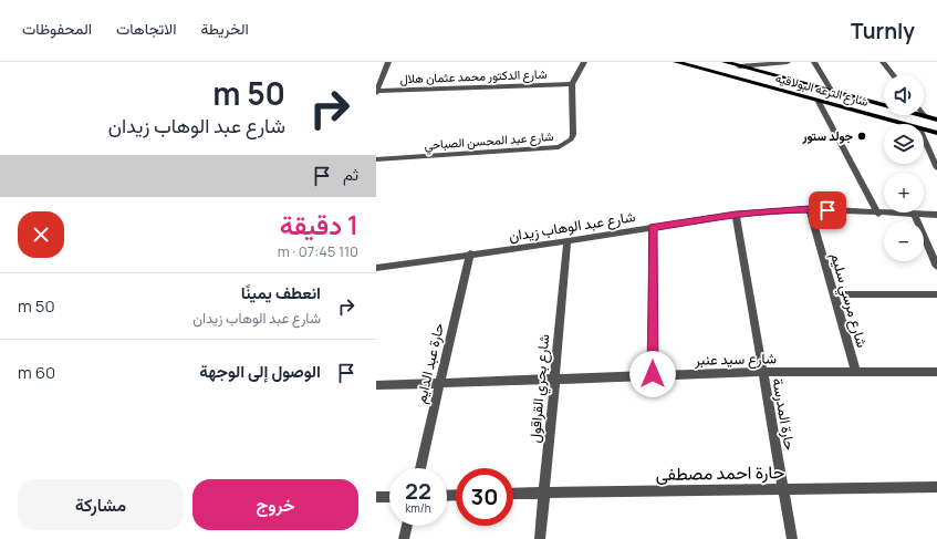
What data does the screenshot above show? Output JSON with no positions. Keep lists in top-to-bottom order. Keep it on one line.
{"streets":{"main road":["شارع الترعه البولاقيه"],"street":["شارع الدكتور محمد عثمان هلال","شارع عبد المحسن الصباحي","شارع عبد الوهاب زيدان","شارع مرسي سليم","شارع سيد عنبر","حارة عبد الدايم","شارع بحري القراقول","حارة المدرسة","حارة احمد مصطفى"]},"crossings":[["شارع الدكتور محمد عثمان هلال","شارع عبد المحسن الصباحي"],["شارع عبد الوهاب زيدان","شارع مرسي سليم"],["شارع عبد الوهاب زيدان","حارة عبد الدايم"],["شارع عبد الوهاب زيدان","شارع بحري القراقول"],["شارع عبد الوهاب زيدان","حارة المدرسة"],["شارع مرسي سليم","شارع سيد عنبر"],["شارع سيد عنبر","حارة عبد الدايم"],["شارع سيد عنبر","شارع بحري القراقول"],["شارع سيد عنبر","حارة المدرسة"],["شارع بحري القراقول","حارة احمد مصطفى"],["حارة المدرسة","حارة احمد مصطفى"]],"places":["جولد ستور"],"page":{"header":"Turnly","nav":["الخريطة","الاتجاهات","المحفوظات"],"turn":["50 m","شارع عبد الوهاب زيدان"],"map_buttons":["+","−"],"then":"ثم","heading":["1 دقيقة","110 m · 07:45"],"list":[{"name":"انعطف يمينًا","note":"شارع عبد الوهاب زيدان","value":"50 m"},{"name":"الوصول إلى الوجهة","value":"60 m"}],"speed":"22 km/h","limit":"30","buttons":["خروج","مشاركة"]}}
